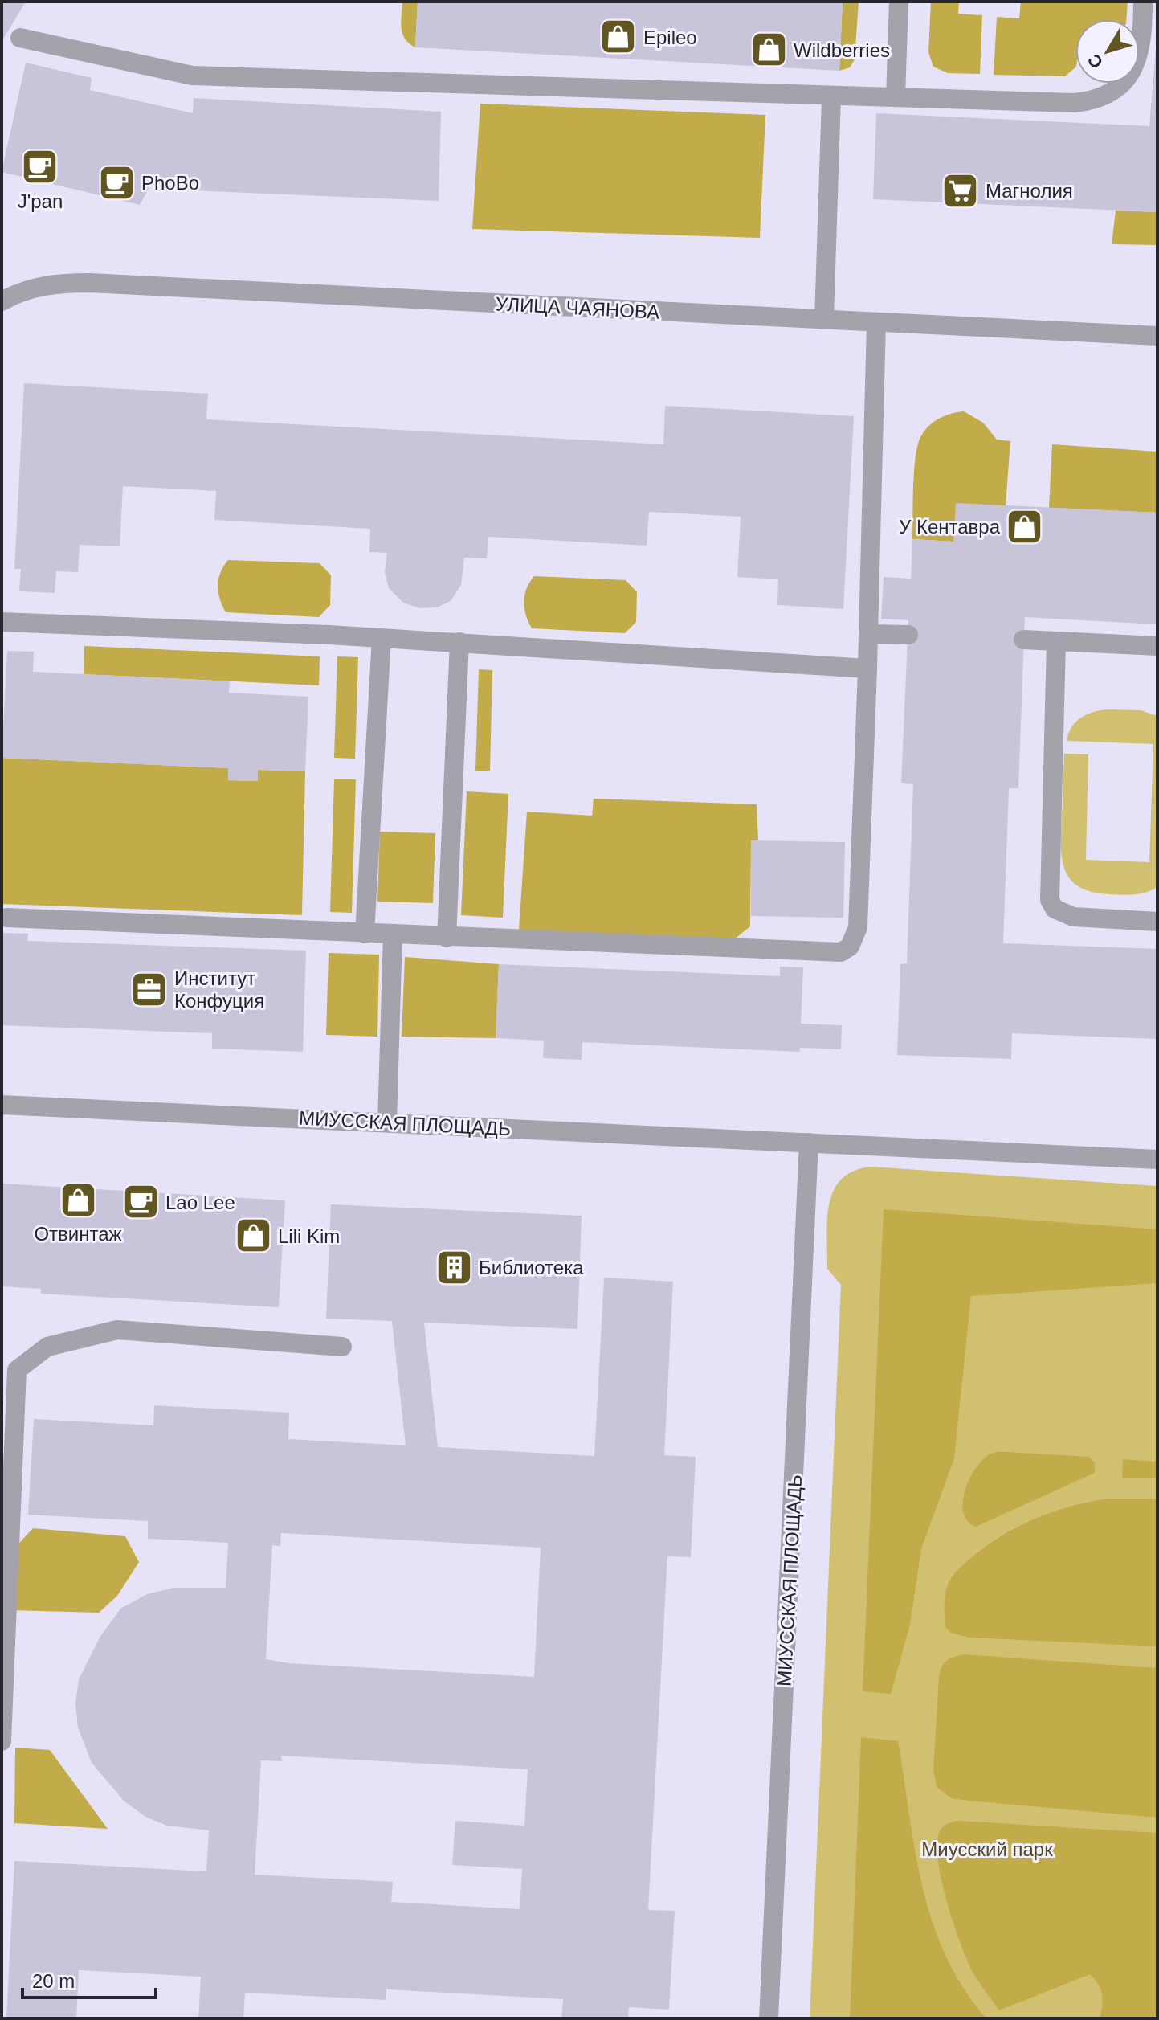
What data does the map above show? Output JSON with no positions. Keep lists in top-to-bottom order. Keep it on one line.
{"streets":{"street":["УЛИЦА ЧАЯНОВА","МИУССКАЯ ПЛОЩАДЬ"]},"parks":["Миусский парк"],"places":{"shop":["Epileo","Wildberries","У Кентавра","Отвинтаж","Lili Kim"],"cafe":["J'pan","PhoBo","Lao Lee"],"supermarket":["Магнолия"],"office":["Институт Конфуция"],"building":["Библиотека"]},"scale_bar":"20 m","north":"bottom left"}
